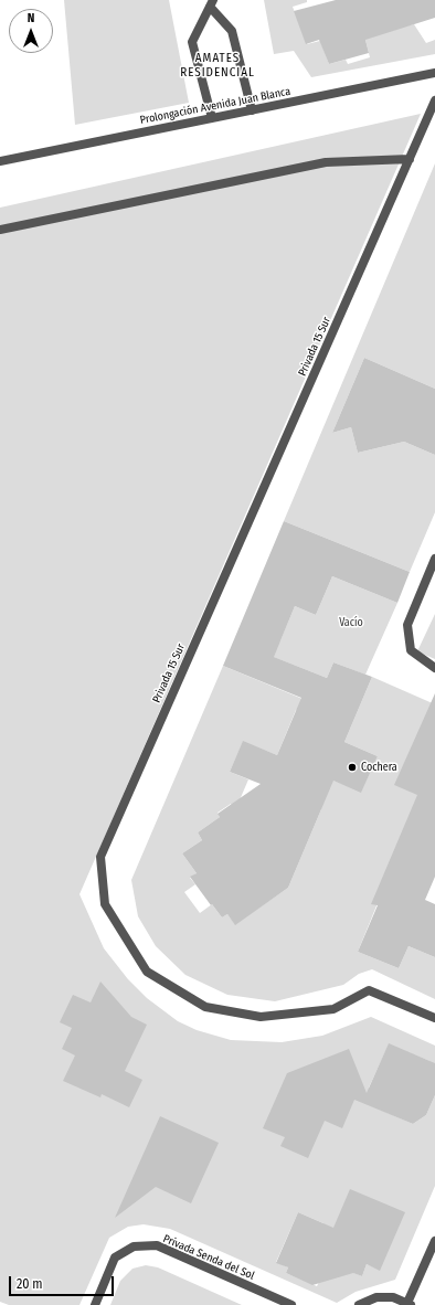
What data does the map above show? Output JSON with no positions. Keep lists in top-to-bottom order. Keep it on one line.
{"streets":{"street":["Prolongación Avenida Juan Blanca","Privada 15 Sur","Privada Senda del Sol"]},"districts":["AMATES RESIDENCIAL"],"parks":["Vacío"],"places":["Cochera"],"scale_bar":"20 m","north":"top"}
